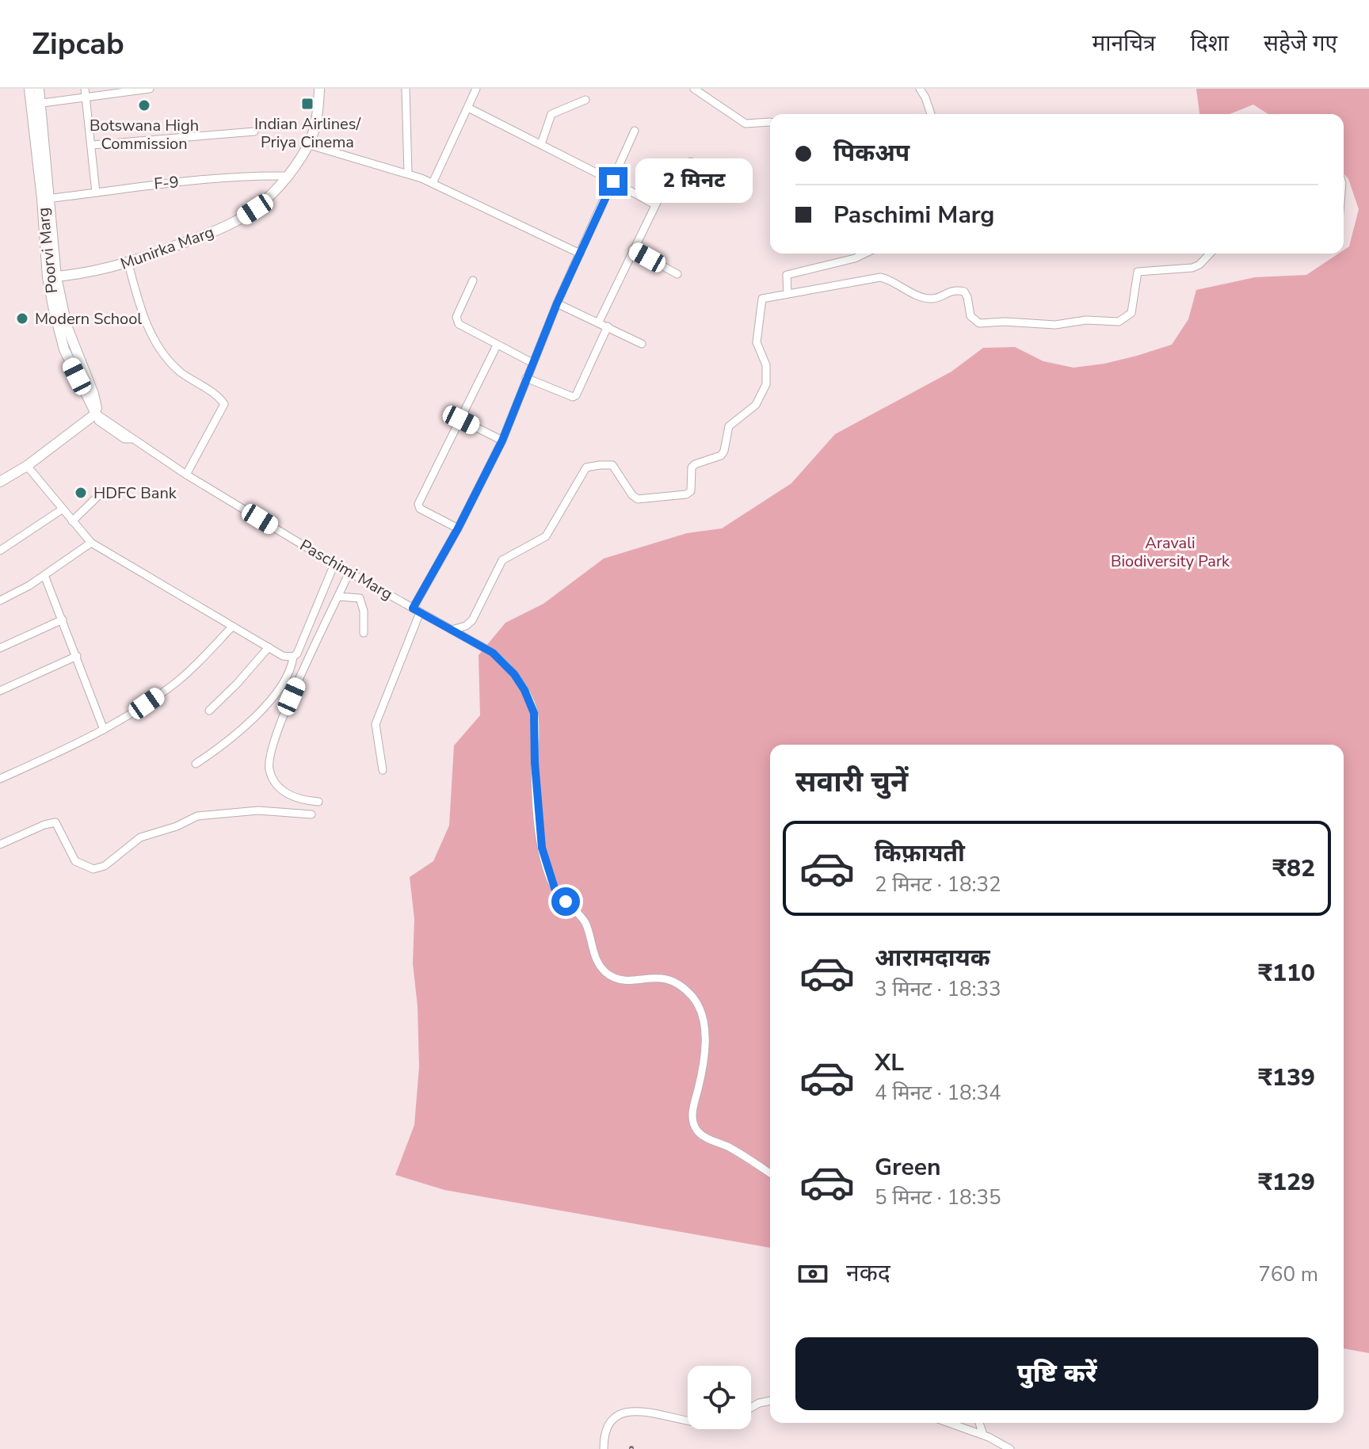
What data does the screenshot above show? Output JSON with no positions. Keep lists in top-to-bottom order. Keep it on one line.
{"streets":{"street":["F-9","Munirka Marg","Poorvi Marg","Paschimi Marg"]},"crossings":[["F-9","Munirka Marg"],["F-9","Poorvi Marg"],["Munirka Marg","Poorvi Marg"],["Poorvi Marg","Paschimi Marg"]],"parks":["Aravali Biodiversity Park"],"places":{"transit":["Indian Airlines/ Priya Cinema"],"other":["Botswana High Commission","Modern School","HDFC Bank"]},"page":{"header":"Zipcab","nav":["मानचित्र","दिशा","सहेजे गए"],"banner":["पिकअप","Paschimi Marg"],"bubble":"2 मिनट","heading":"सवारी चुनें","list":[{"name":"किफ़ायती","note":"2 मिनट · 18:32","value":"₹82"},{"name":"आरामदायक","note":"3 मिनट · 18:33","value":"₹110"},{"name":"XL","note":"4 मिनट · 18:34","value":"₹139"},{"name":"Green","note":"5 मिनट · 18:35","value":"₹129"}],"pay":["नकद","760 m"],"buttons":"पुष्टि करें"}}
